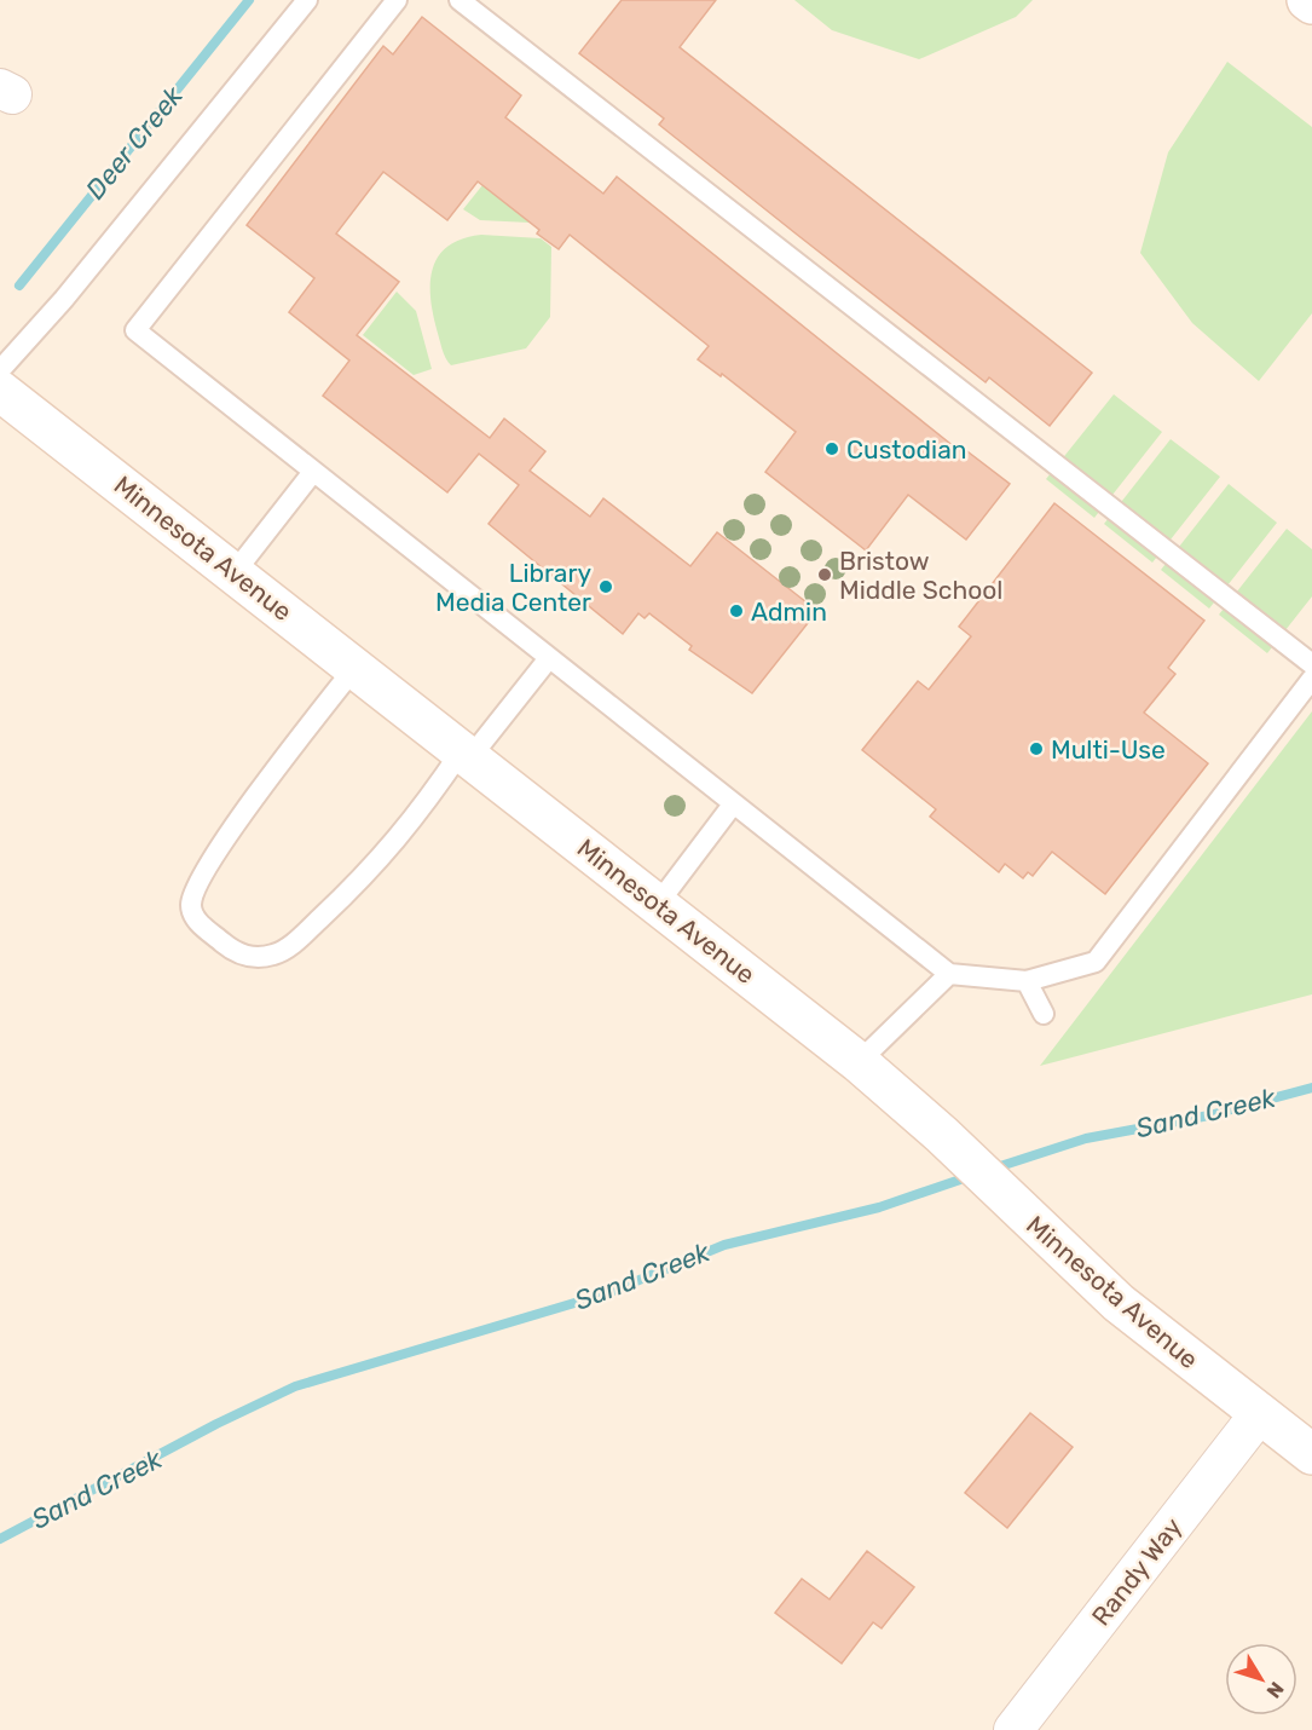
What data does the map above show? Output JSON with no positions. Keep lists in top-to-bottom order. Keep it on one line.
{"streets":{"street":["Minnesota Avenue","Randy Way"]},"crossings":[["Minnesota Avenue","Randy Way"]],"water":["Deer Creek","Sand Creek"],"places":["Custodian","Bristow Middle School","Library Media Center","Admin","Multi-Use"],"north":"bottom right"}
